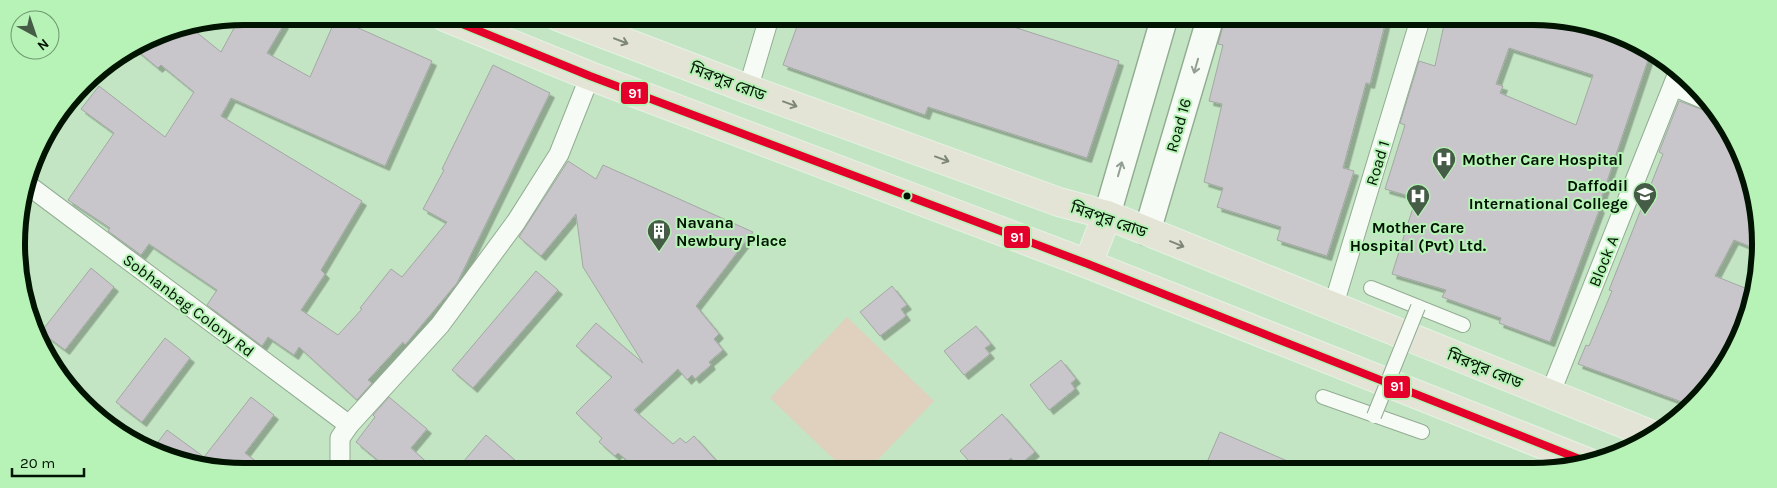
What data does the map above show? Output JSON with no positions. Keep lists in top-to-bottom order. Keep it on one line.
{"streets":{"highway":["মিরপুর রোড"],"main road":["Road 16"],"street":["Road 1","Block A","Sobhanbag Colony Rd"]},"crossings":[["মিরপুর রোড","Road 16"],["মিরপুর রোড","Road 1"],["মিরপুর রোড","Block A"]],"places":{"hospital":["Mother Care Hospital","Mother Care Hospital (Pvt) Ltd."],"school or university":["Daffodil International College"],"building":["Navana Newbury Place"]},"lines":["transit line 91"],"scale_bar":"20 m","north":"bottom right"}
